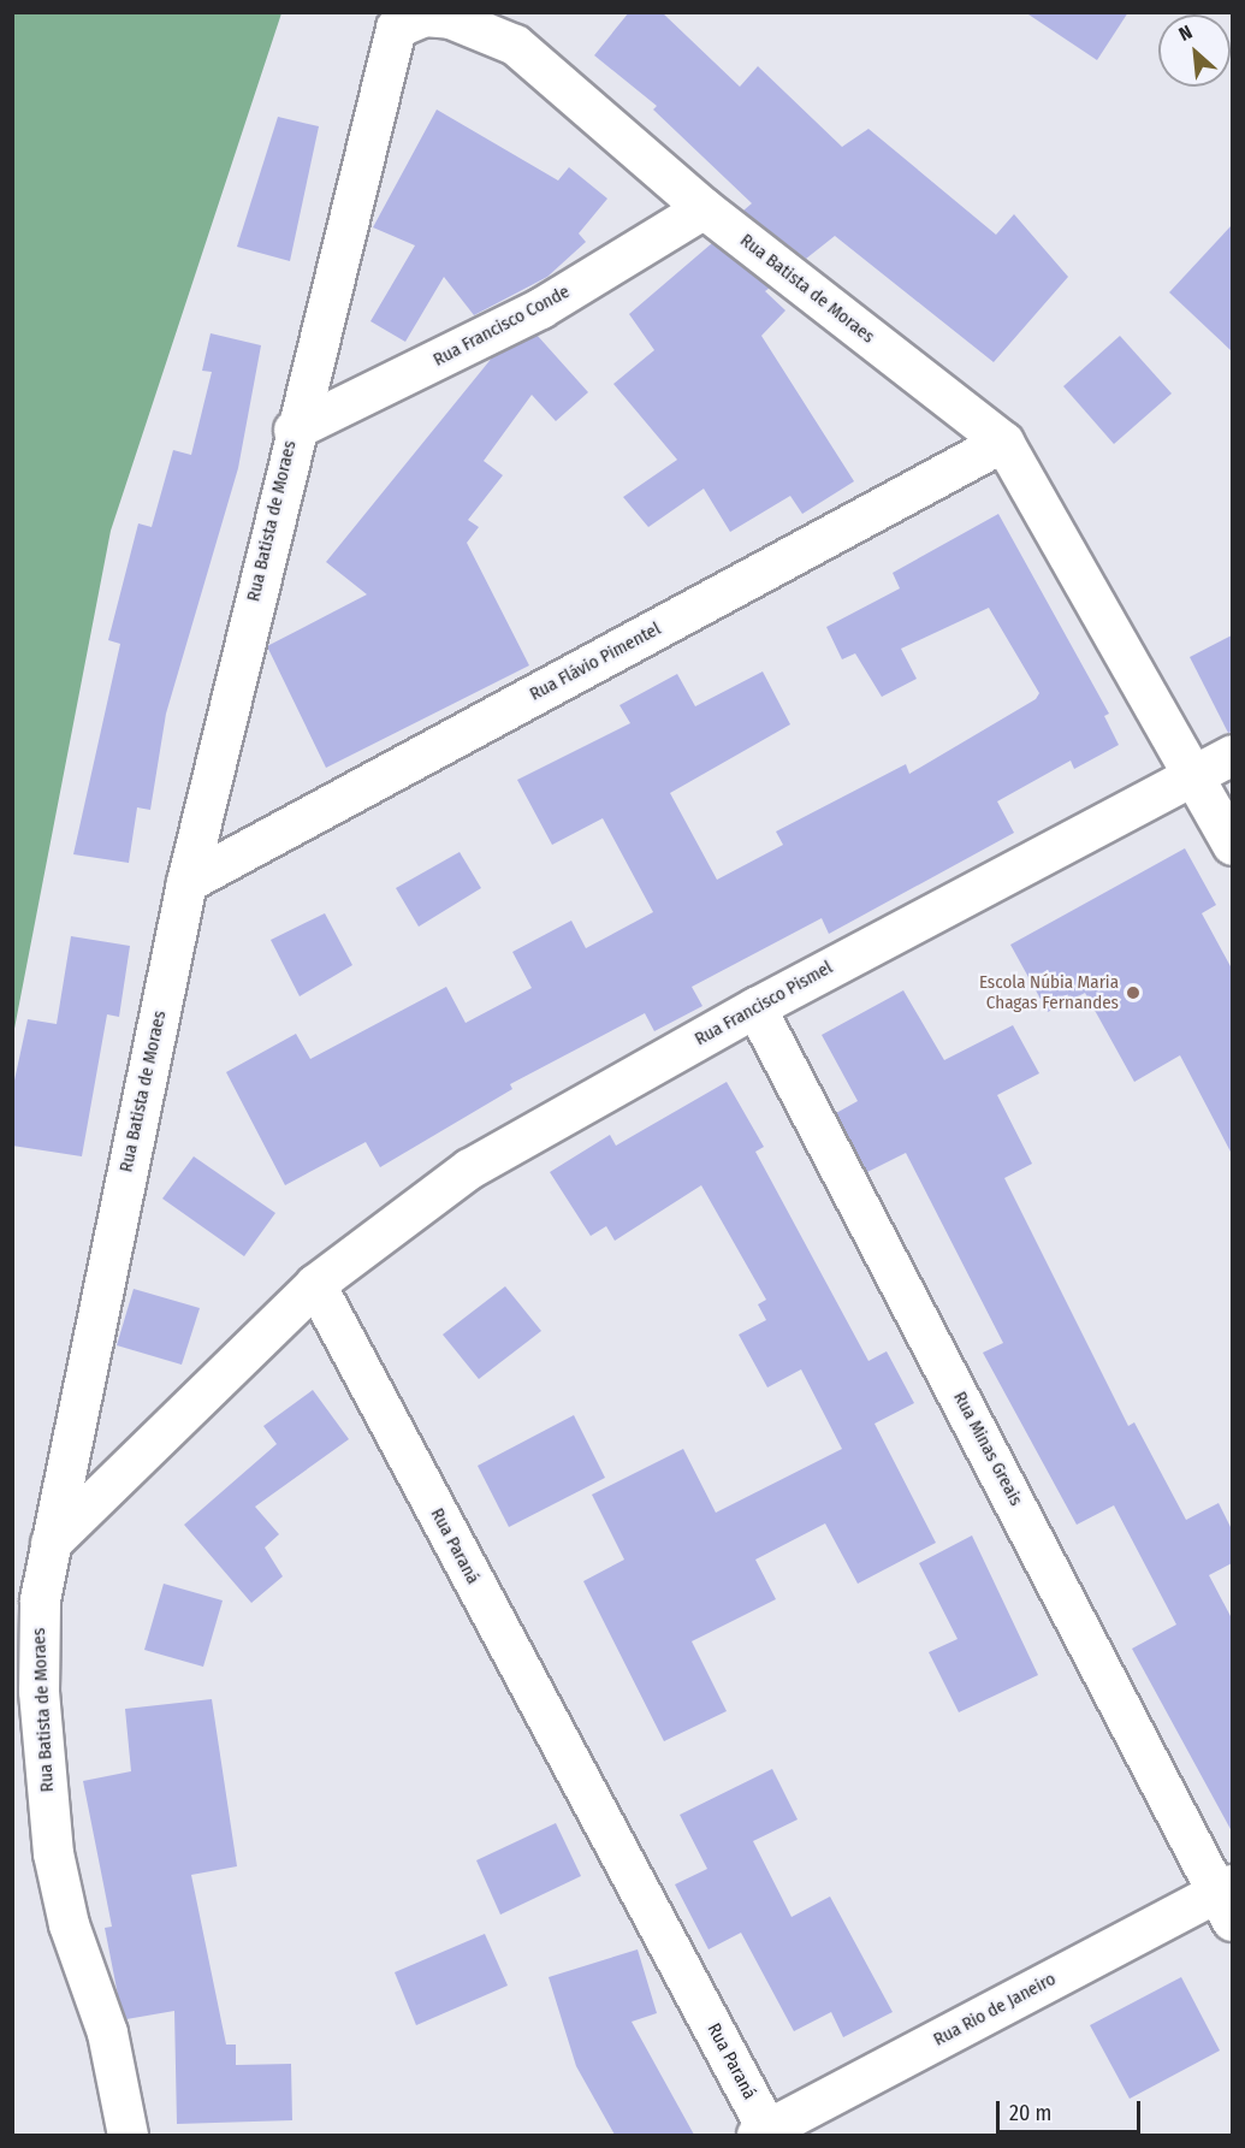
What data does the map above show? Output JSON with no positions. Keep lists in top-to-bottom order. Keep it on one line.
{"streets":{"street":["Rua Batista de Moraes","Rua Francisco Conde","Rua Flávio Pimentel","Rua Francisco Pismel","Rua Minas Greais","Rua Paraná","Rua Rio de Janeiro"]},"crossings":[["Rua Batista de Moraes","Rua Francisco Conde"],["Rua Batista de Moraes","Rua Flávio Pimentel"],["Rua Batista de Moraes","Rua Francisco Pismel"],["Rua Francisco Pismel","Rua Minas Greais"],["Rua Francisco Pismel","Rua Paraná"],["Rua Minas Greais","Rua Rio de Janeiro"],["Rua Paraná","Rua Rio de Janeiro"]],"places":["Escola Núbia Maria Chagas Fernandes"],"scale_bar":"20 m","north":"top left"}
